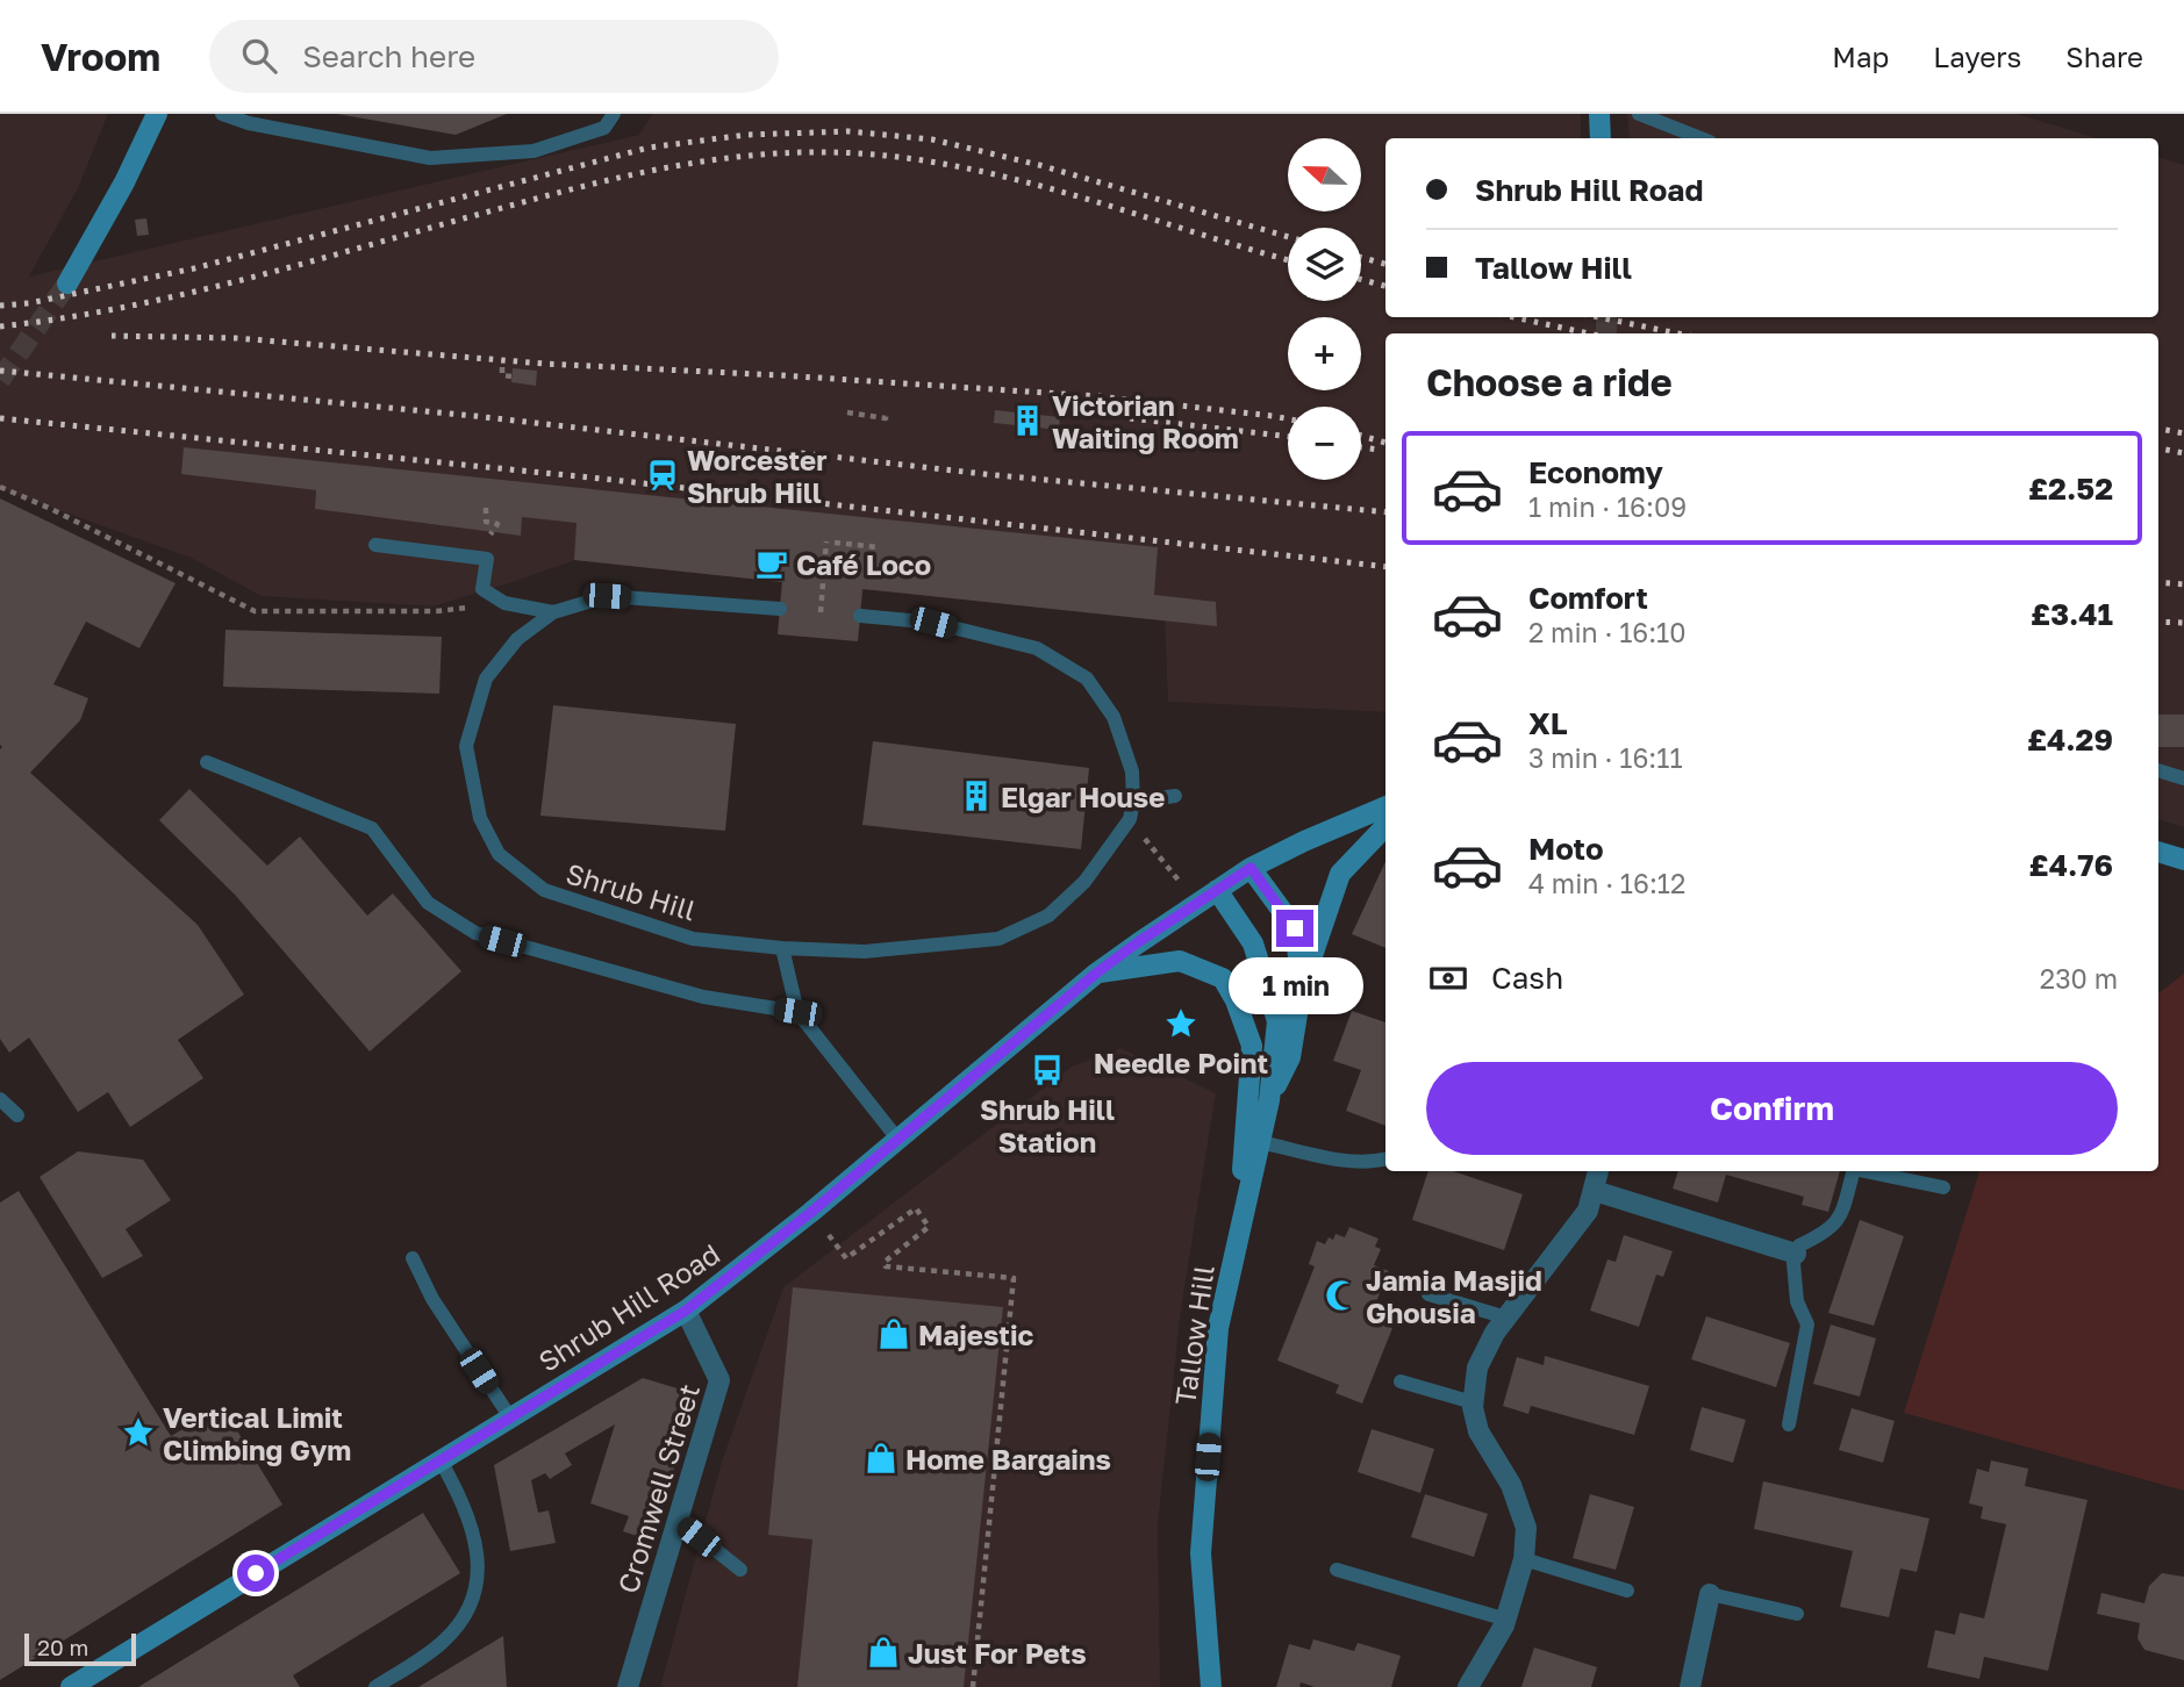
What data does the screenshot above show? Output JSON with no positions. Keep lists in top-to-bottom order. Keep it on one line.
{"streets":{"main road":["Shrub Hill Road","Tallow Hill"],"street":["Cromwell Street"],"lane":["Shrub Hill"]},"crossings":[["Shrub Hill Road","Tallow Hill"],["Shrub Hill Road","Cromwell Street"]],"places":{"building":["Victorian Waiting Room","Elgar House"],"station":["Worcester Shrub Hill"],"cafe":["Café Loco"],"place":["Needle Point","Vertical Limit Climbing Gym"],"bus stop":["Shrub Hill Station"],"mosque":["Jamia Masjid Ghousia"],"shop":["Majestic","Home Bargains","Just For Pets"]},"scale_bar":"20 m","north":"left","page":{"header":"Vroom","search":"Search here","nav":["Map","Layers","Share"],"map_buttons":["+","−"],"banner":["Shrub Hill Road","Tallow Hill"],"heading":"Choose a ride","list":[{"name":"Economy","note":"1 min · 16:09","value":"£2.52"},{"name":"Comfort","note":"2 min · 16:10","value":"£3.41"},{"name":"XL","note":"3 min · 16:11","value":"£4.29"},{"name":"Moto","note":"4 min · 16:12","value":"£4.76"}],"pay":["Cash","230 m"],"bubble":"1 min","buttons":"Confirm","scale":"20 m"}}
